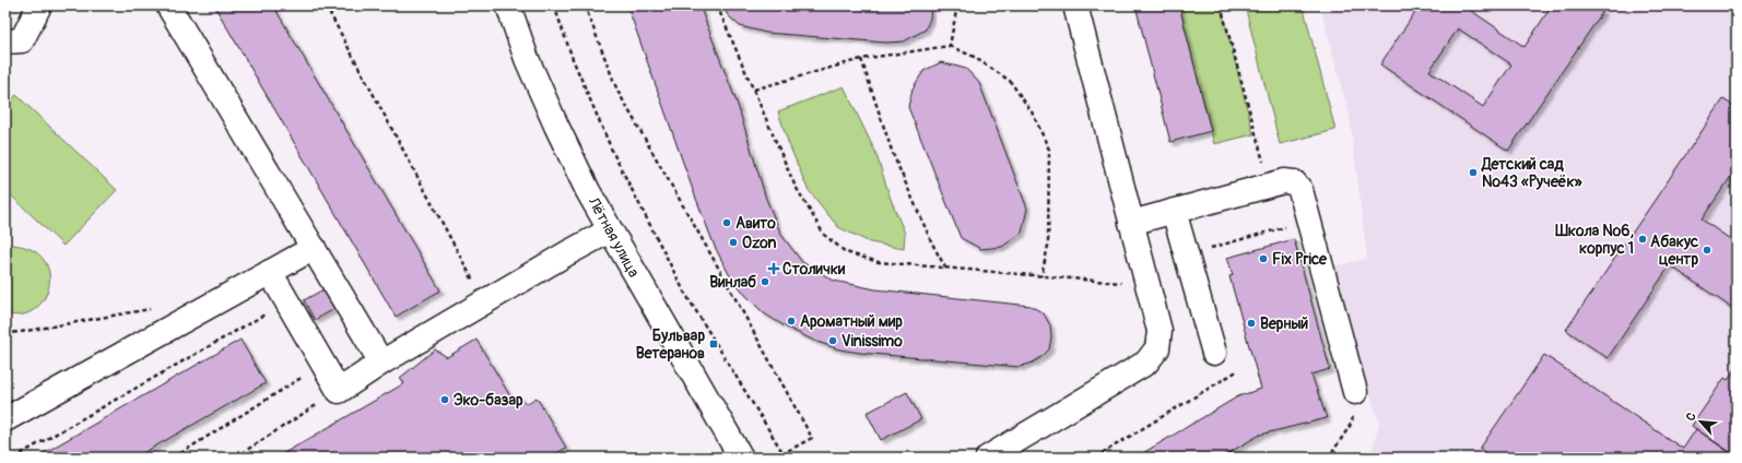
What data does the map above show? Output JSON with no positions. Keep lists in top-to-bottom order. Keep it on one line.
{"streets":{"street":["Лётная улица"]},"places":{"other":["Детский сад №43 «Ручеёк»","Авито","Школа №6, корпус 1","Ozon","Абакус центр","Fix Price","Винлаб","Ароматный мир","Верный","Vinissimo","Эко-базар"],"health":["Столички"],"transit":["Бульвар Ветеранов"]},"north":"top left"}
